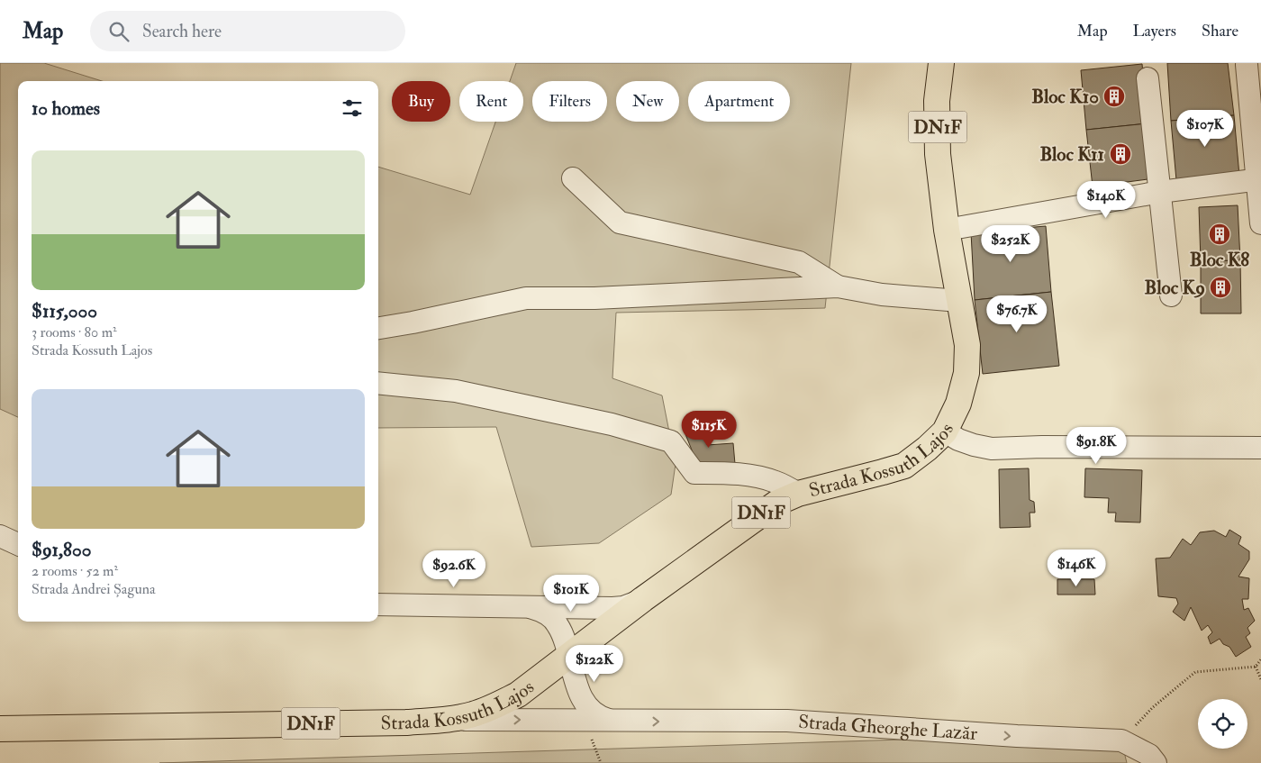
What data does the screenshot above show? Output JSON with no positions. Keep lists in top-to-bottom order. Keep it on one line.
{"streets":{"main road":["DN1F","Strada Kossuth Lajos"],"street":["Strada Gheorghe Lazăr"]},"crossings":[["Strada Kossuth Lajos","Strada Gheorghe Lazăr"]],"one_way":["Strada Gheorghe Lazăr"],"places":{"building":["Bloc K10","Bloc K11","Bloc K8","Bloc K9"]},"page":{"header":"Map","search":"Search here","nav":["Map","Layers","Share"],"chip":["Buy","Rent","Filters","New","Apartment"],"heading":"10 homes","price":["$107K","$140K","$252K","$76.7K","$115K","$91.8K","$146K","$92.6K","$101K","$122K"],"list":[{"name":"$115,000","note":"3 rooms · 80 m² · Strada Kossuth Lajos"},{"name":"$91,800","note":"2 rooms · 52 m² · Strada Andrei Șaguna"}]}}
